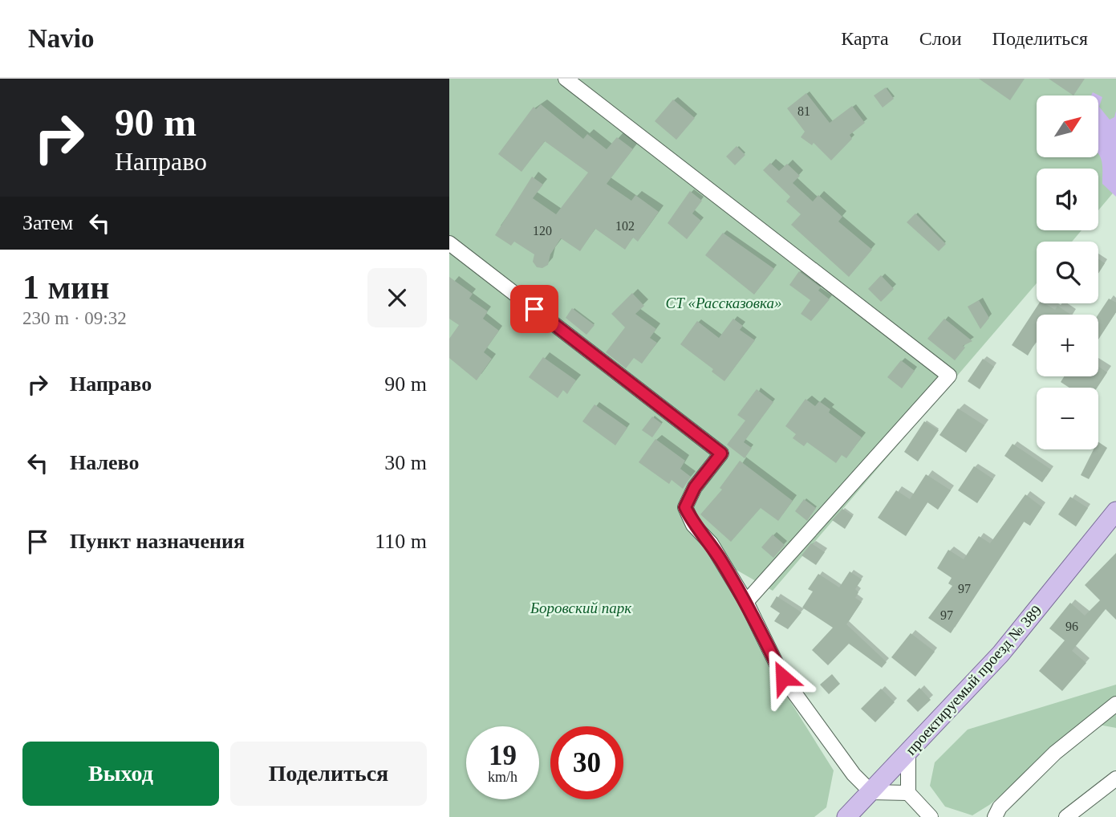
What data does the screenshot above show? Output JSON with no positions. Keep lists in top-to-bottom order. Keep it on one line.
{"streets":{"main road":["проектируемый проезд № 389"]},"parks":["СТ «Рассказовка»","Боровский парк"],"house_numbers":["81","102","120","97","97","96"],"north":"top right","page":{"header":"Navio","nav":["Карта","Слои","Поделиться"],"turn":["90 m","Направо"],"map_buttons":["+","−"],"then":"Затем","heading":["1 мин","230 m · 09:32"],"list":[{"name":"Направо","value":"90 m"},{"name":"Налево","value":"30 m"},{"name":"Пункт назначения","value":"110 m"}],"speed":"19 km/h","limit":"30","buttons":["Выход","Поделиться"]}}
